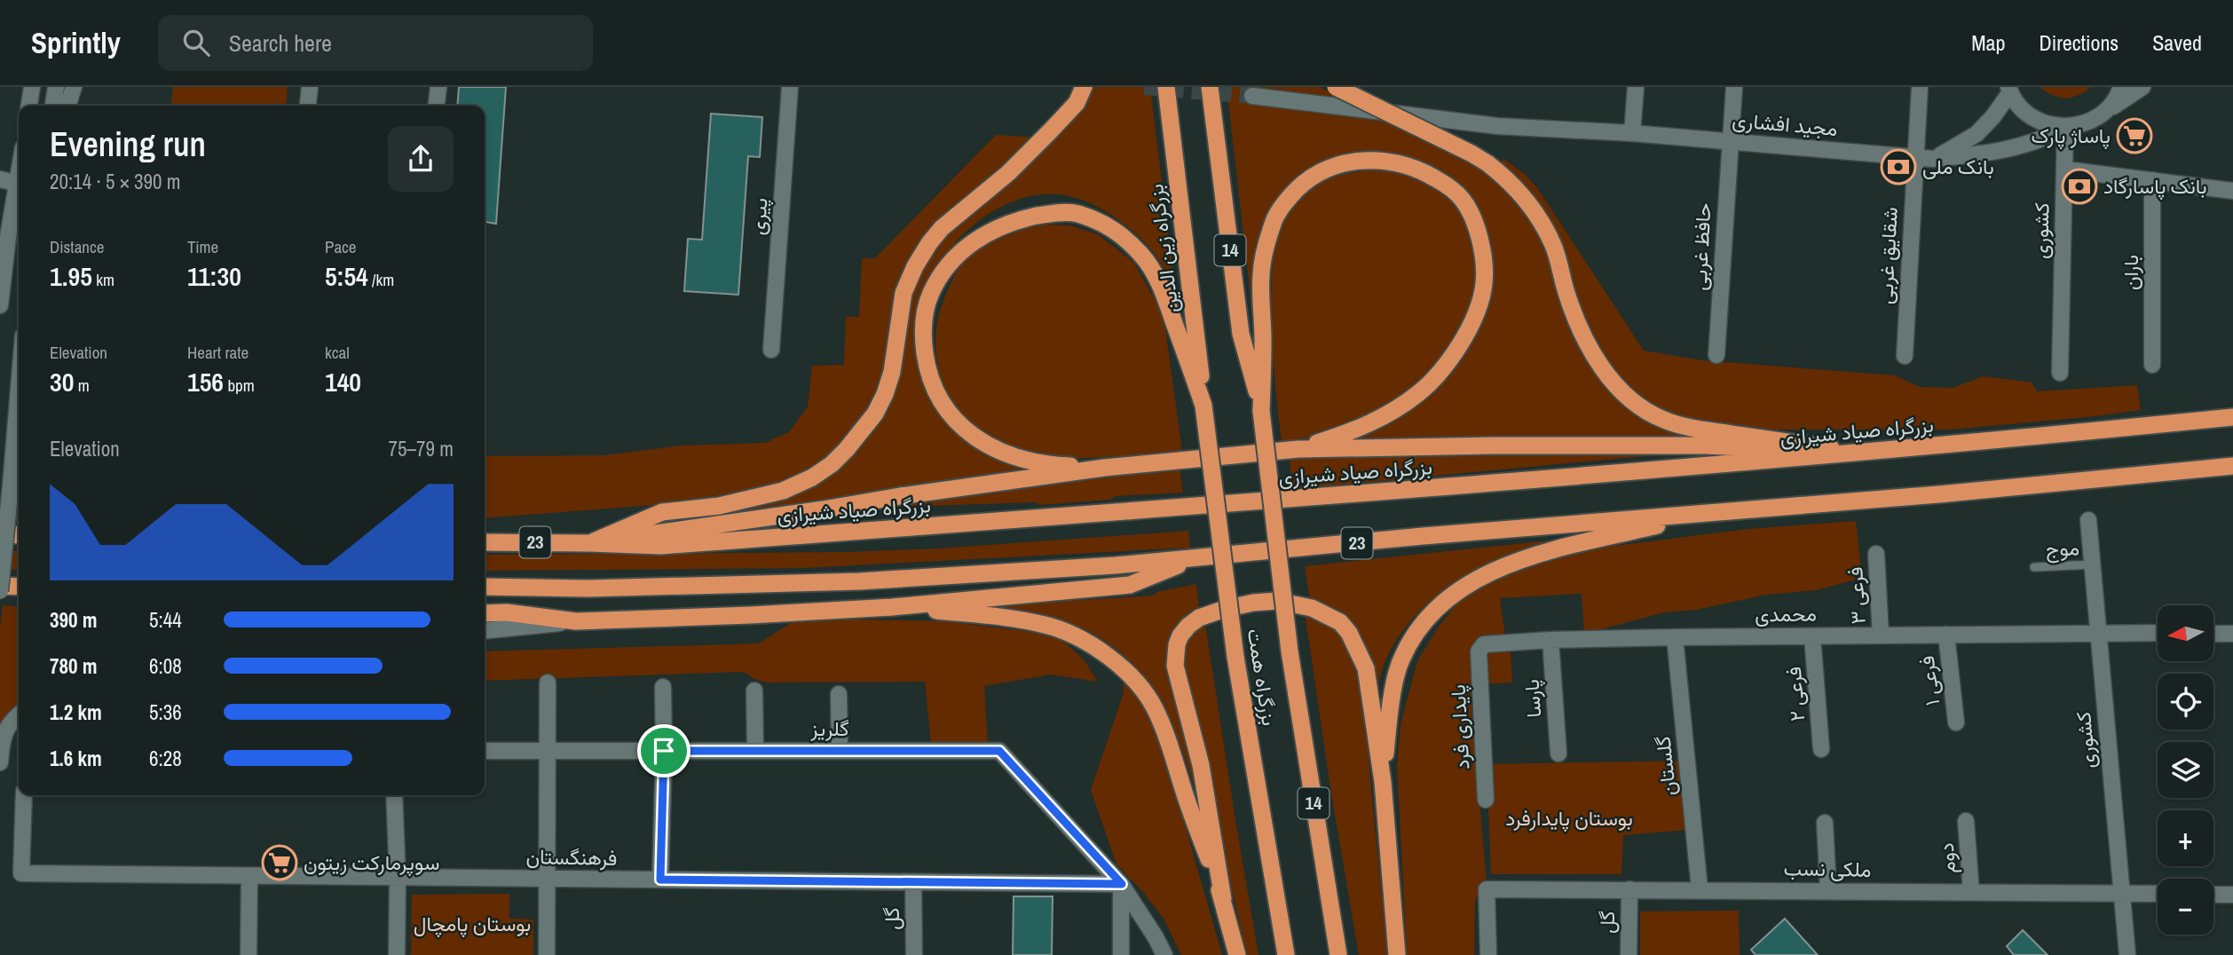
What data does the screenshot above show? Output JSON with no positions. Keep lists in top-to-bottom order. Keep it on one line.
{"streets":{"highway":["بزرگراه زین الدین","14","بزرگراه صیاد شیرازی","23","بزرگراه همت"],"street":["مجید افشاری","پیری","کشوری","حافظ غربی","شقایق غربی","باران","فرعی ۳","محمدی","فرعی ۱","فرعی ۲","پارسا","پایداری فرد","گلریز","گلستان","فرهنگستان","دوم","ملکی نسب","گل"],"lane":["موج"]},"crossings":[["مجید افشاری","کشوری"],["مجید افشاری","حافظ غربی"],["مجید افشاری","شقایق غربی"],["کشوری","موج"],["کشوری","محمدی"],["کشوری","ملکی نسب"],["بزرگراه زین الدین","بزرگراه همت"],["14","بزرگراه همت"],["فرعی ۳","محمدی"],["محمدی","فرعی ۱"],["محمدی","فرعی ۲"],["محمدی","پارسا"],["محمدی","پایداری فرد"],["محمدی","گلستان"],["گلریز","فرهنگستان"],["گلستان","ملکی نسب"],["فرهنگستان","گل"],["دوم","ملکی نسب"],["ملکی نسب","گل"]],"parks":["بوستان پایدارفرد","بوستان پامچال"],"places":{"supermarket":["پاساژ پارک","سوپرمارکت زیتون"],"bank":["بانک ملی","بانک پاسارگاد"]},"north":"left","page":{"header":"Sprintly","search":"Search here","nav":["Map","Directions","Saved"],"heading":["Evening run","20:14 · 5 × 390 m"],"stats":[["Distance","1.95 km"],["Time","11:30"],["Pace","5:54 /km"],["Elevation","30 m"],["Heart rate","156 bpm"],["kcal","140"]],"chart":["Elevation","75–79 m"],"list":[{"name":"390 m","note":"5:44"},{"name":"780 m","note":"6:08"},{"name":"1.2 km","note":"5:36"},{"name":"1.6 km","note":"6:28"}],"map_buttons":["+","−"]}}
